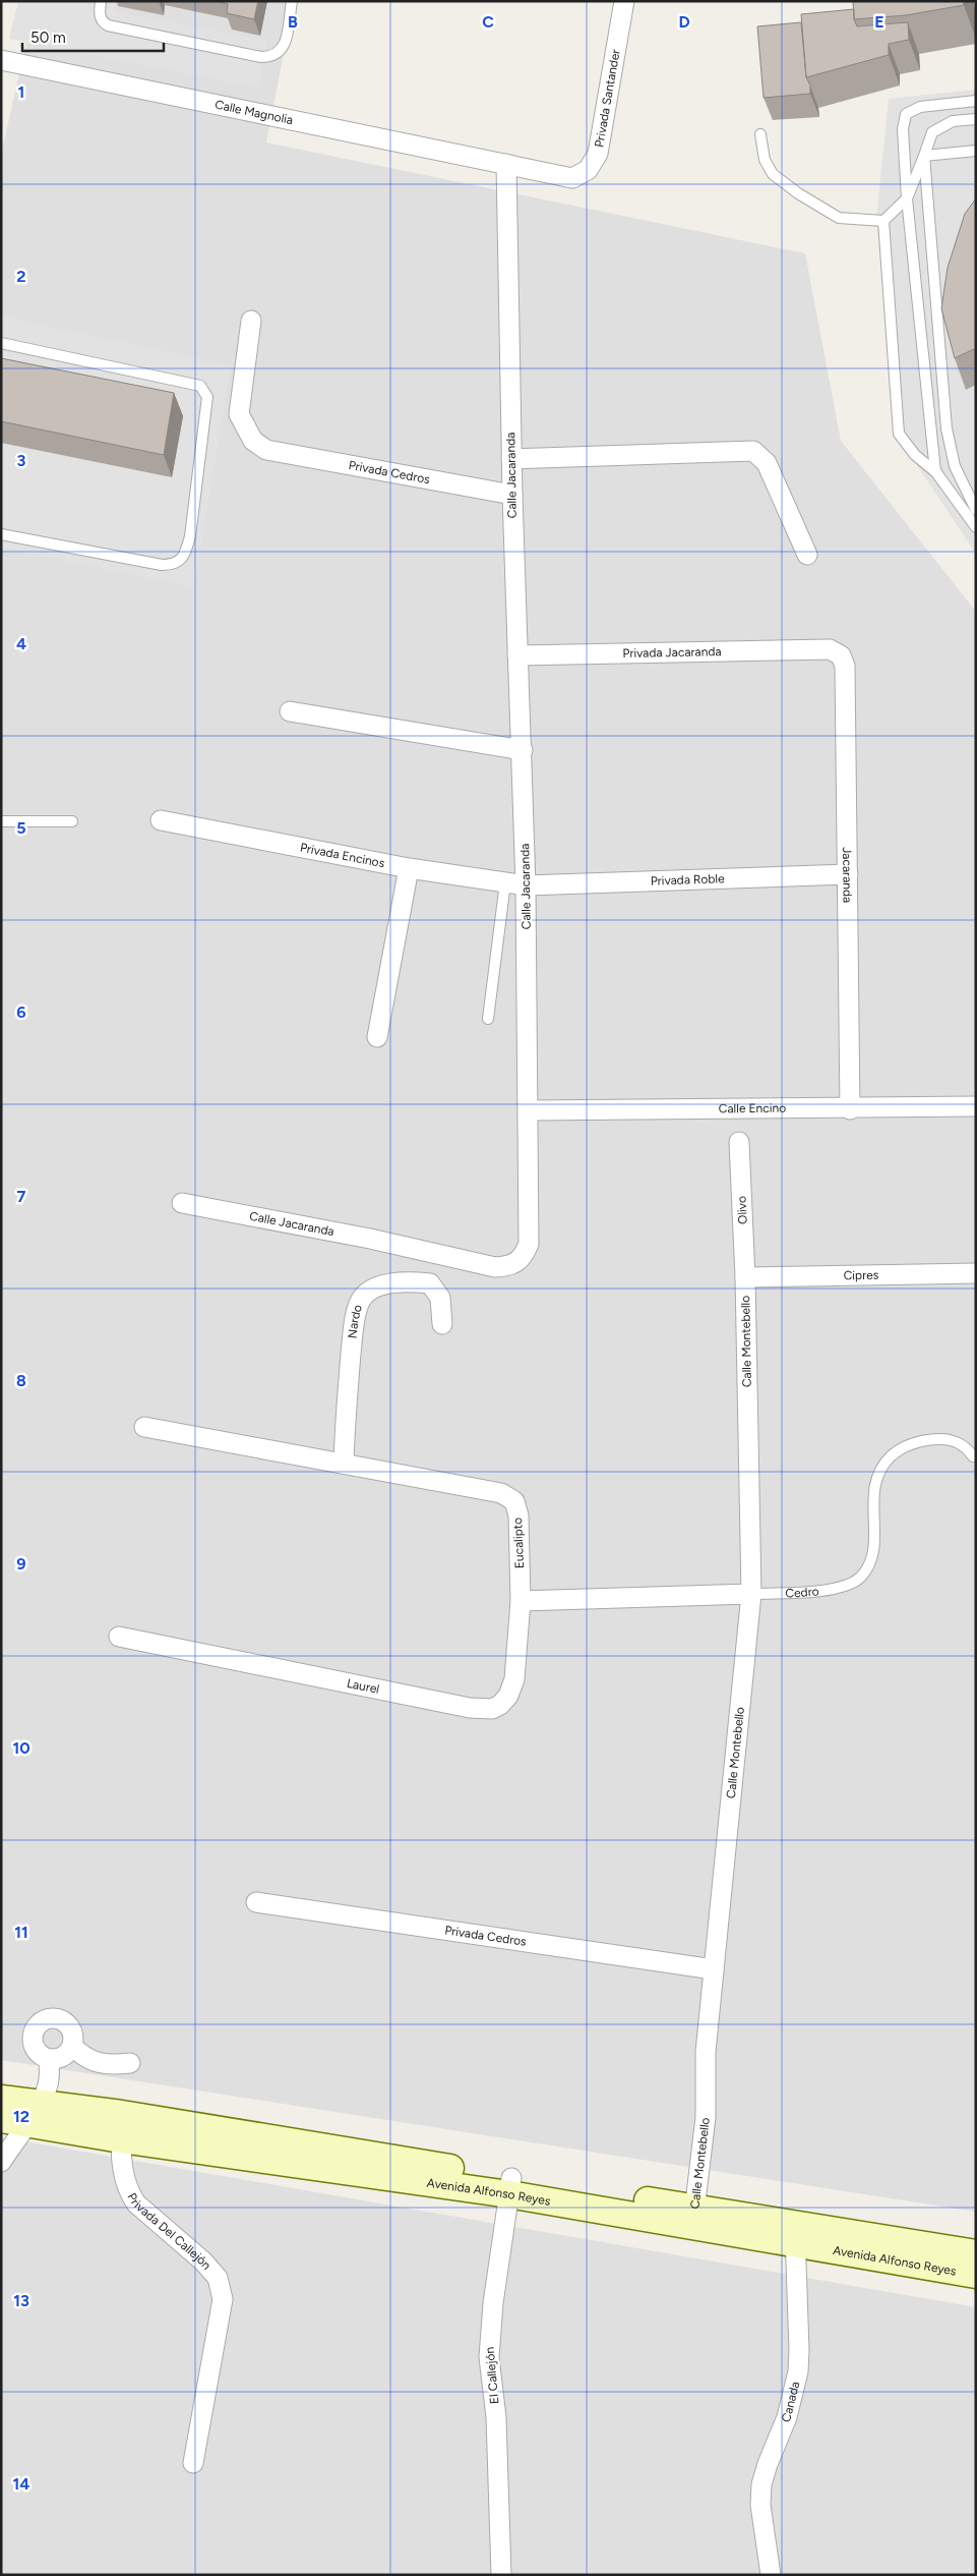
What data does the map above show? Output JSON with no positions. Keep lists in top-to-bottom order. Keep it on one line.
{"streets":{"main road":["Avenida Alfonso Reyes"],"street":["Privada Santander","Calle Magnolia","Privada Cedros","Calle Jacaranda","Privada Jacaranda","Privada Encinos","Jacaranda","Privada Roble","Calle Encino","Olivo","Cipres","Nardo","Calle Montebello","Eucalipto","Cedro","Laurel","Privada Del Callejón","El Callejón","Canada"]},"crossings":[["Privada Santander","Calle Magnolia"],["Privada Santander","Calle Jacaranda"],["Calle Magnolia","Calle Jacaranda"],["Privada Cedros","Calle Jacaranda"],["Privada Cedros","Calle Montebello"],["Calle Jacaranda","Privada Jacaranda"],["Calle Jacaranda","Privada Encinos"],["Calle Jacaranda","Privada Roble"],["Calle Jacaranda","Calle Encino"],["Privada Jacaranda","Jacaranda"],["Privada Encinos","Privada Roble"],["Jacaranda","Privada Roble"],["Jacaranda","Calle Encino"],["Olivo","Cipres"],["Olivo","Calle Montebello"],["Cipres","Calle Montebello"],["Nardo","Eucalipto"],["Calle Montebello","Cedro"],["Calle Montebello","Avenida Alfonso Reyes"],["Eucalipto","Cedro"],["Eucalipto","Laurel"],["Cedro","Laurel"],["Avenida Alfonso Reyes","Privada Del Callejón"],["Avenida Alfonso Reyes","El Callejón"],["Avenida Alfonso Reyes","Canada"]],"scale_bar":"50 m","grid":{"columns":["B","C","D","E"],"rows":["1","2","3","4","5","6","7","8","9","10","11","12","13","14"]}}
